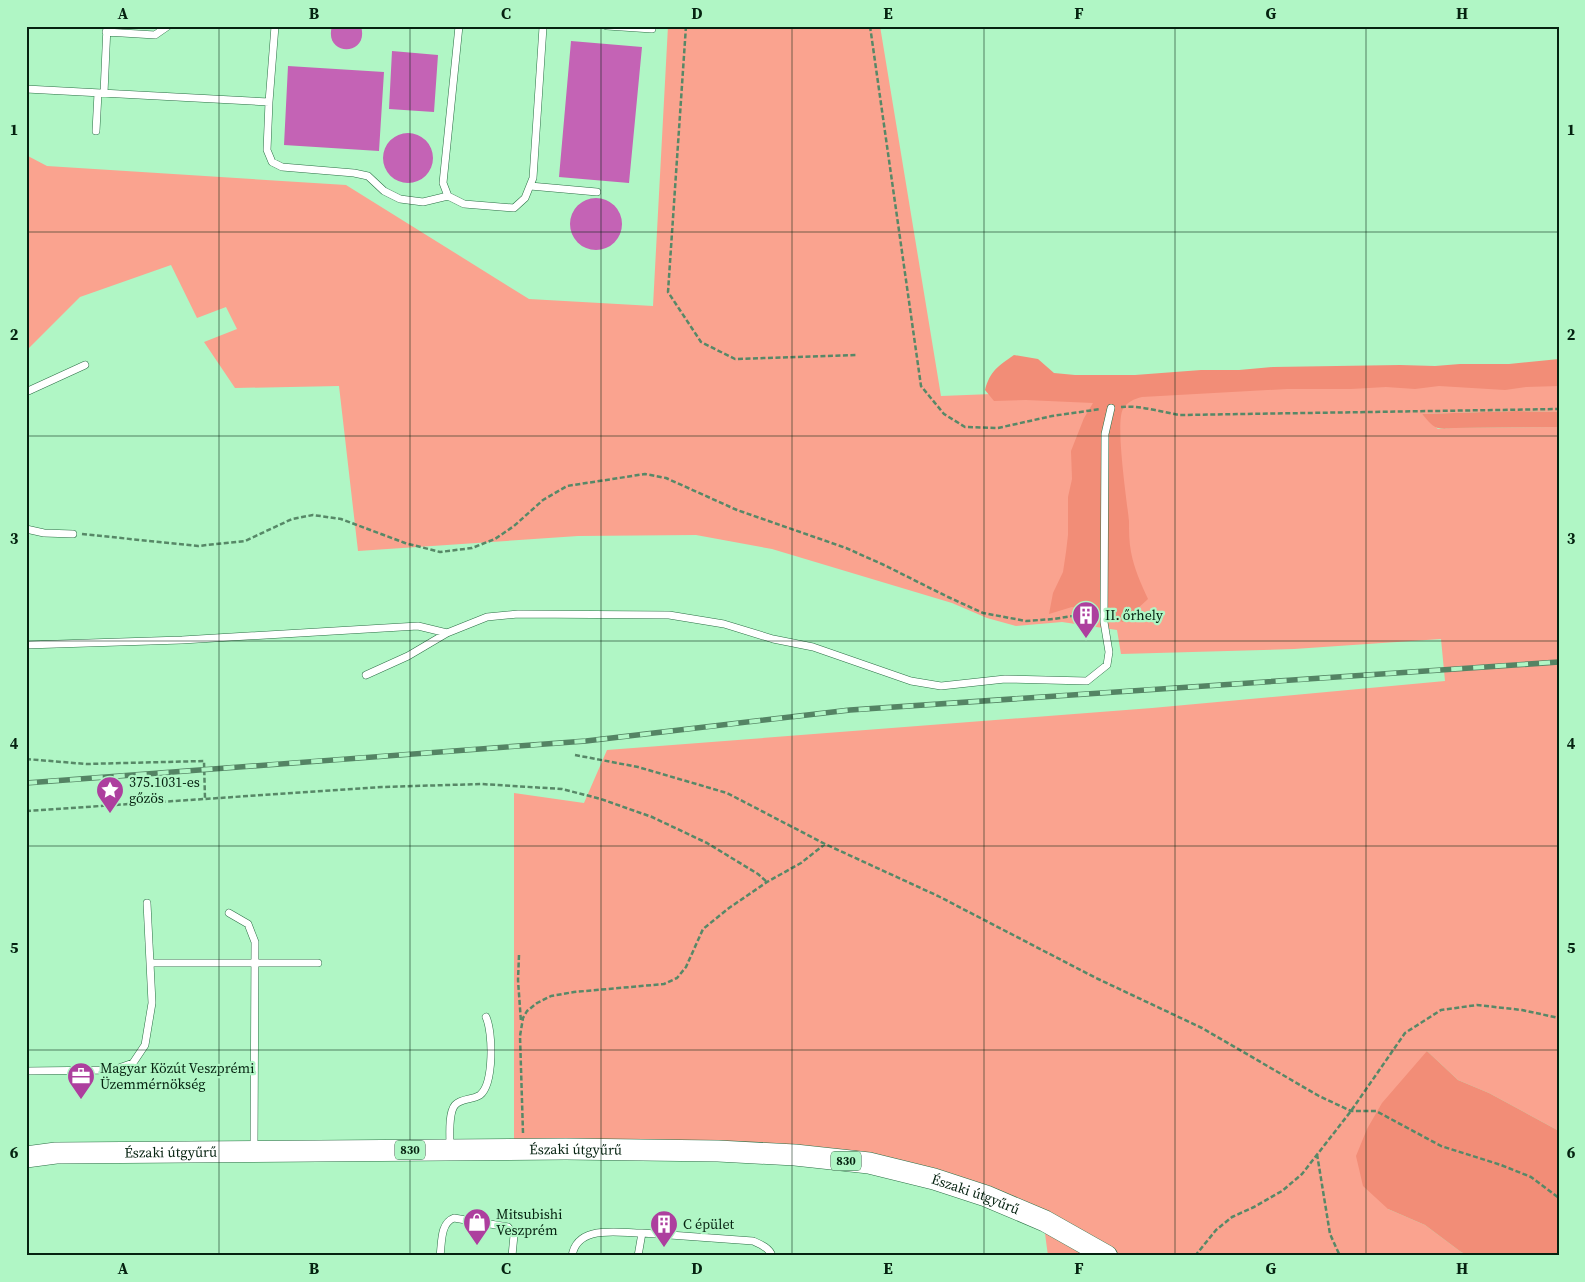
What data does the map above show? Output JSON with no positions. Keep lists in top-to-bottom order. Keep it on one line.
{"streets":{"main road":["Északi útgyűrű","830"]},"places":{"building":["II. őrhely","C épület"],"place":["375.1031-es gőzös"],"office":["Magyar Közút Veszprémi Üzemmérnökség"],"shop":["Mitsubishi Veszprém"]},"grid":{"columns":["A","B","C","D","E","F","G","H"],"rows":["1","2","3","4","5","6"]}}
